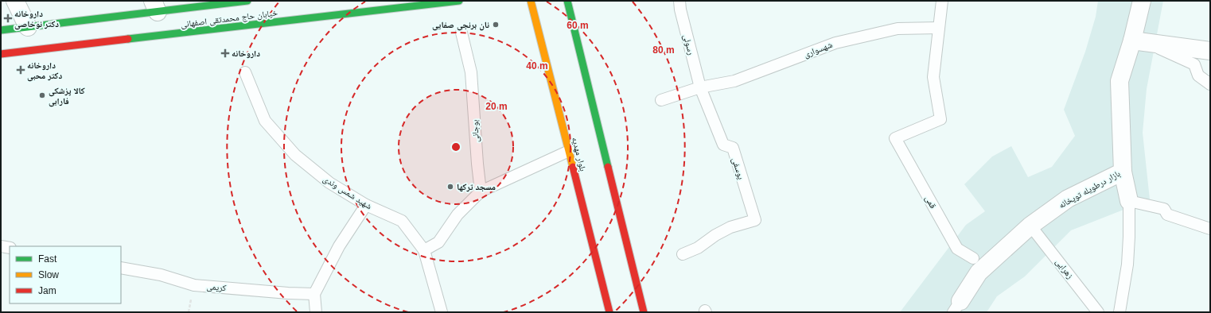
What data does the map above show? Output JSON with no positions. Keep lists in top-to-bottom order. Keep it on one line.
{"streets":{"street":["خیابان حاج محمدتقی اصفهانی","بلوار مهدیه","بازار درطویله توپخانه"],"lane":["رسولی","شهسواری","بوجانی","یوسفی","شهید شمس وندی","قمی","زهرایی","کریمی"]},"crossings":[["رسولی","شهسواری"],["رسولی","یوسفی"],["شهسواری","یوسفی"],["شهسواری","قمی"],["بازار درطویله توپخانه","زهرایی"]],"places":{"health":["داروخانه دکتر نوخاصی","داروخانه","داروخانه دکتر محبی"],"other":["نان برنجی صفایی","کالا پزشکی فارابی","مسجد ترکها"]},"legend":["Fast","Slow","Jam"],"rings":["60 m","80 m","40 m","20 m"]}
